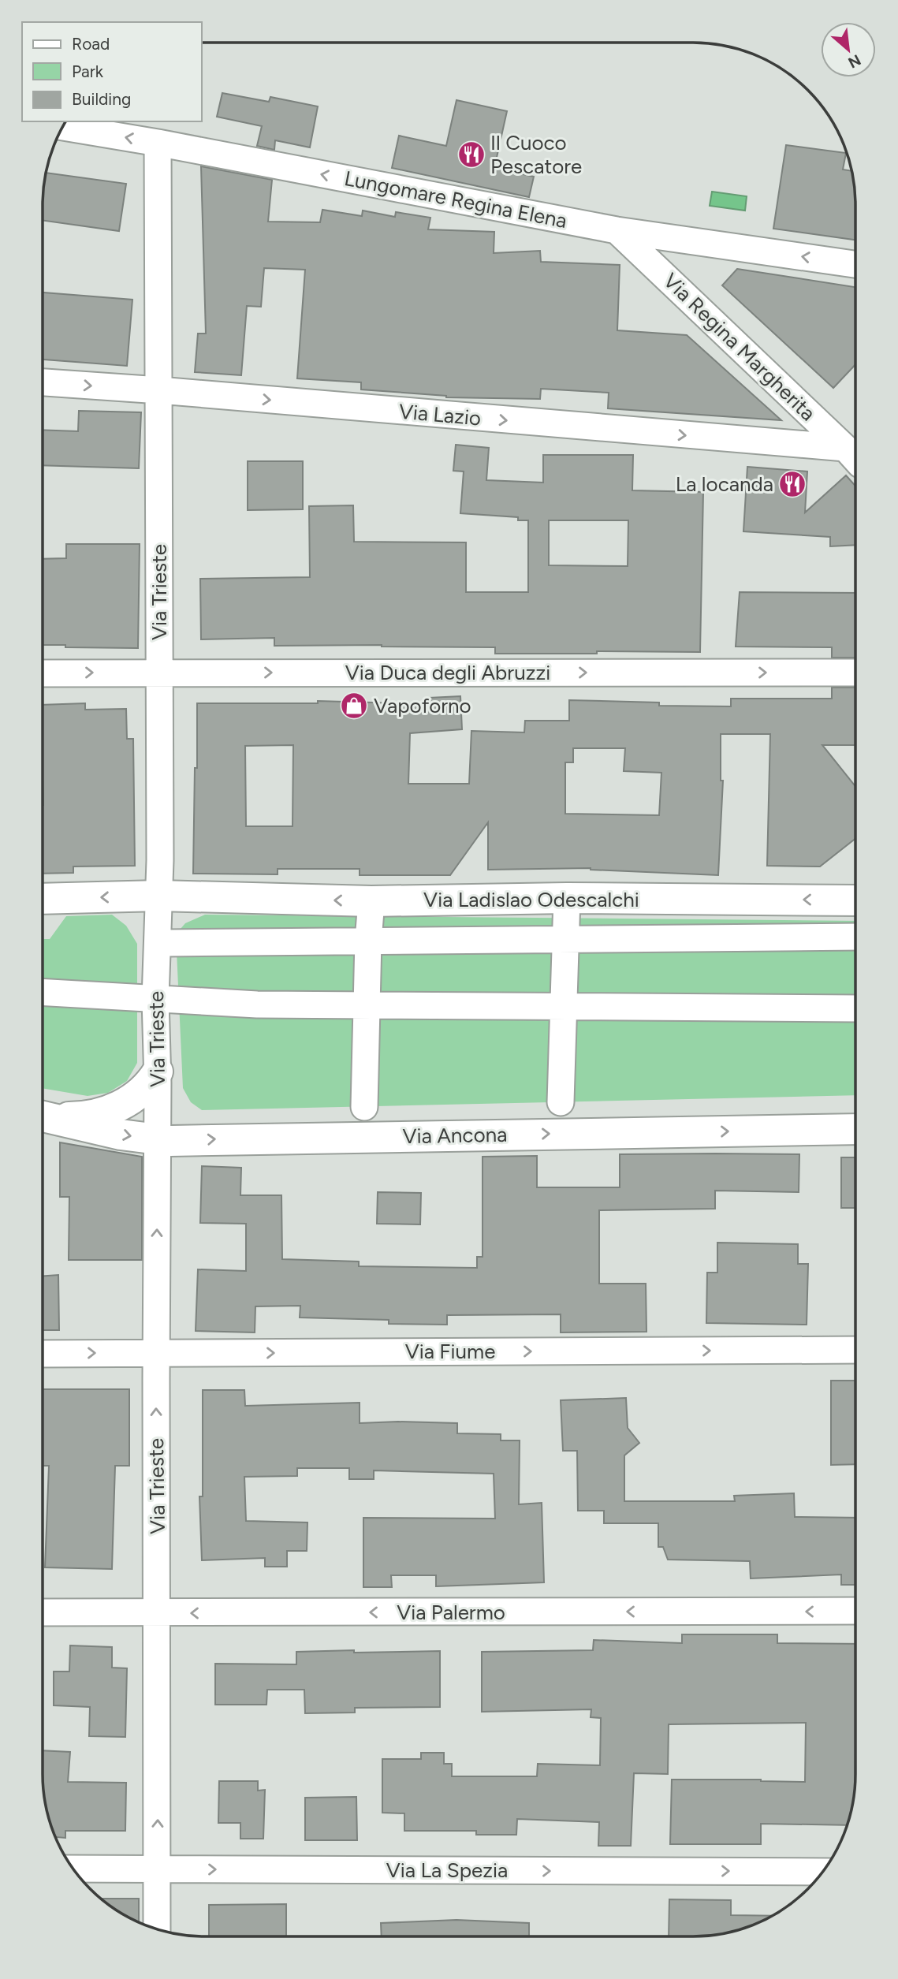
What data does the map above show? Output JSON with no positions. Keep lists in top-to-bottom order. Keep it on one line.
{"streets":{"street":["Lungomare Regina Elena","Via Regina Margherita","Via Lazio","Via Trieste","Via Duca degli Abruzzi","Via Ladislao Odescalchi","Via Ancona","Via Fiume","Via Palermo","Via La Spezia"]},"crossings":[["Lungomare Regina Elena","Via Regina Margherita"],["Lungomare Regina Elena","Via Trieste"],["Via Regina Margherita","Via Lazio"],["Via Lazio","Via Trieste"],["Via Trieste","Via Duca degli Abruzzi"],["Via Trieste","Via Ladislao Odescalchi"],["Via Trieste","Via Ancona"],["Via Trieste","Via Fiume"],["Via Trieste","Via Palermo"],["Via Trieste","Via La Spezia"]],"one_way":["Lungomare Regina Elena","Via Lazio","Via Trieste","Via Duca degli Abruzzi","Via Fiume","Via Palermo","Via La Spezia"],"places":{"restaurant":["Il Cuoco Pescatore","La locanda"],"shop":["Vapoforno"]},"legend":["Road","Park","Building"],"north":"bottom right"}
